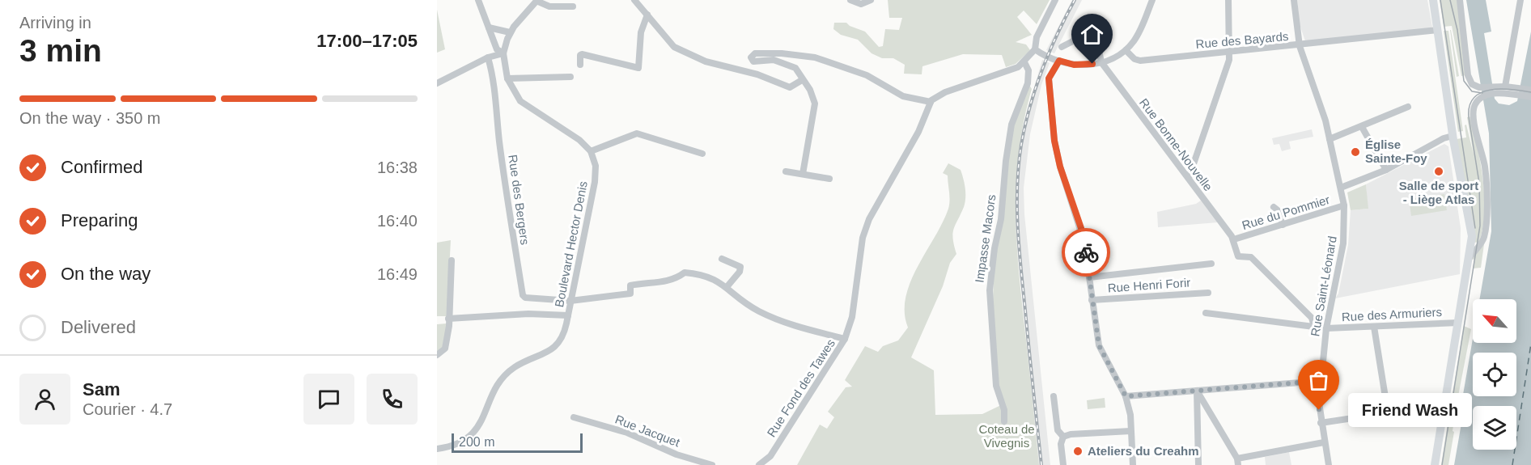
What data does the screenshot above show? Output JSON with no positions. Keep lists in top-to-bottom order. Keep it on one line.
{"streets":{"street":["Rue des Bayards","Rue Bonne-Nouvelle","Rue des Bergers","Rue du Pommier","Impasse Macors","Boulevard Hector Denis","Rue Henri Forir","Rue Saint-Léonard","Rue des Armuriers","Rue Fond des Tawes","Rue Jacquet"]},"crossings":[["Rue des Bayards","Rue Saint-Léonard"],["Rue Bonne-Nouvelle","Rue du Pommier"],["Rue des Bergers","Boulevard Hector Denis"],["Rue du Pommier","Rue Saint-Léonard"],["Rue Saint-Léonard","Rue des Armuriers"]],"parks":["Coteau de Vivegnis"],"places":["Église Sainte-Foy","Salle de sport - Liège Atlas","Friend Wash","Ateliers du Creahm"],"scale_bar":"200 m","north":"top left","page":{"heading":["3 min","Arriving in","17:00–17:05"],"panel":["Sam","Courier · 4.7"],"bar":"On the way · 350 m","list":[["Confirmed","16:38"],["Preparing","16:40"],["On the way","16:49"],"Delivered"],"bubble":"Friend Wash","scale":"200 m"}}
